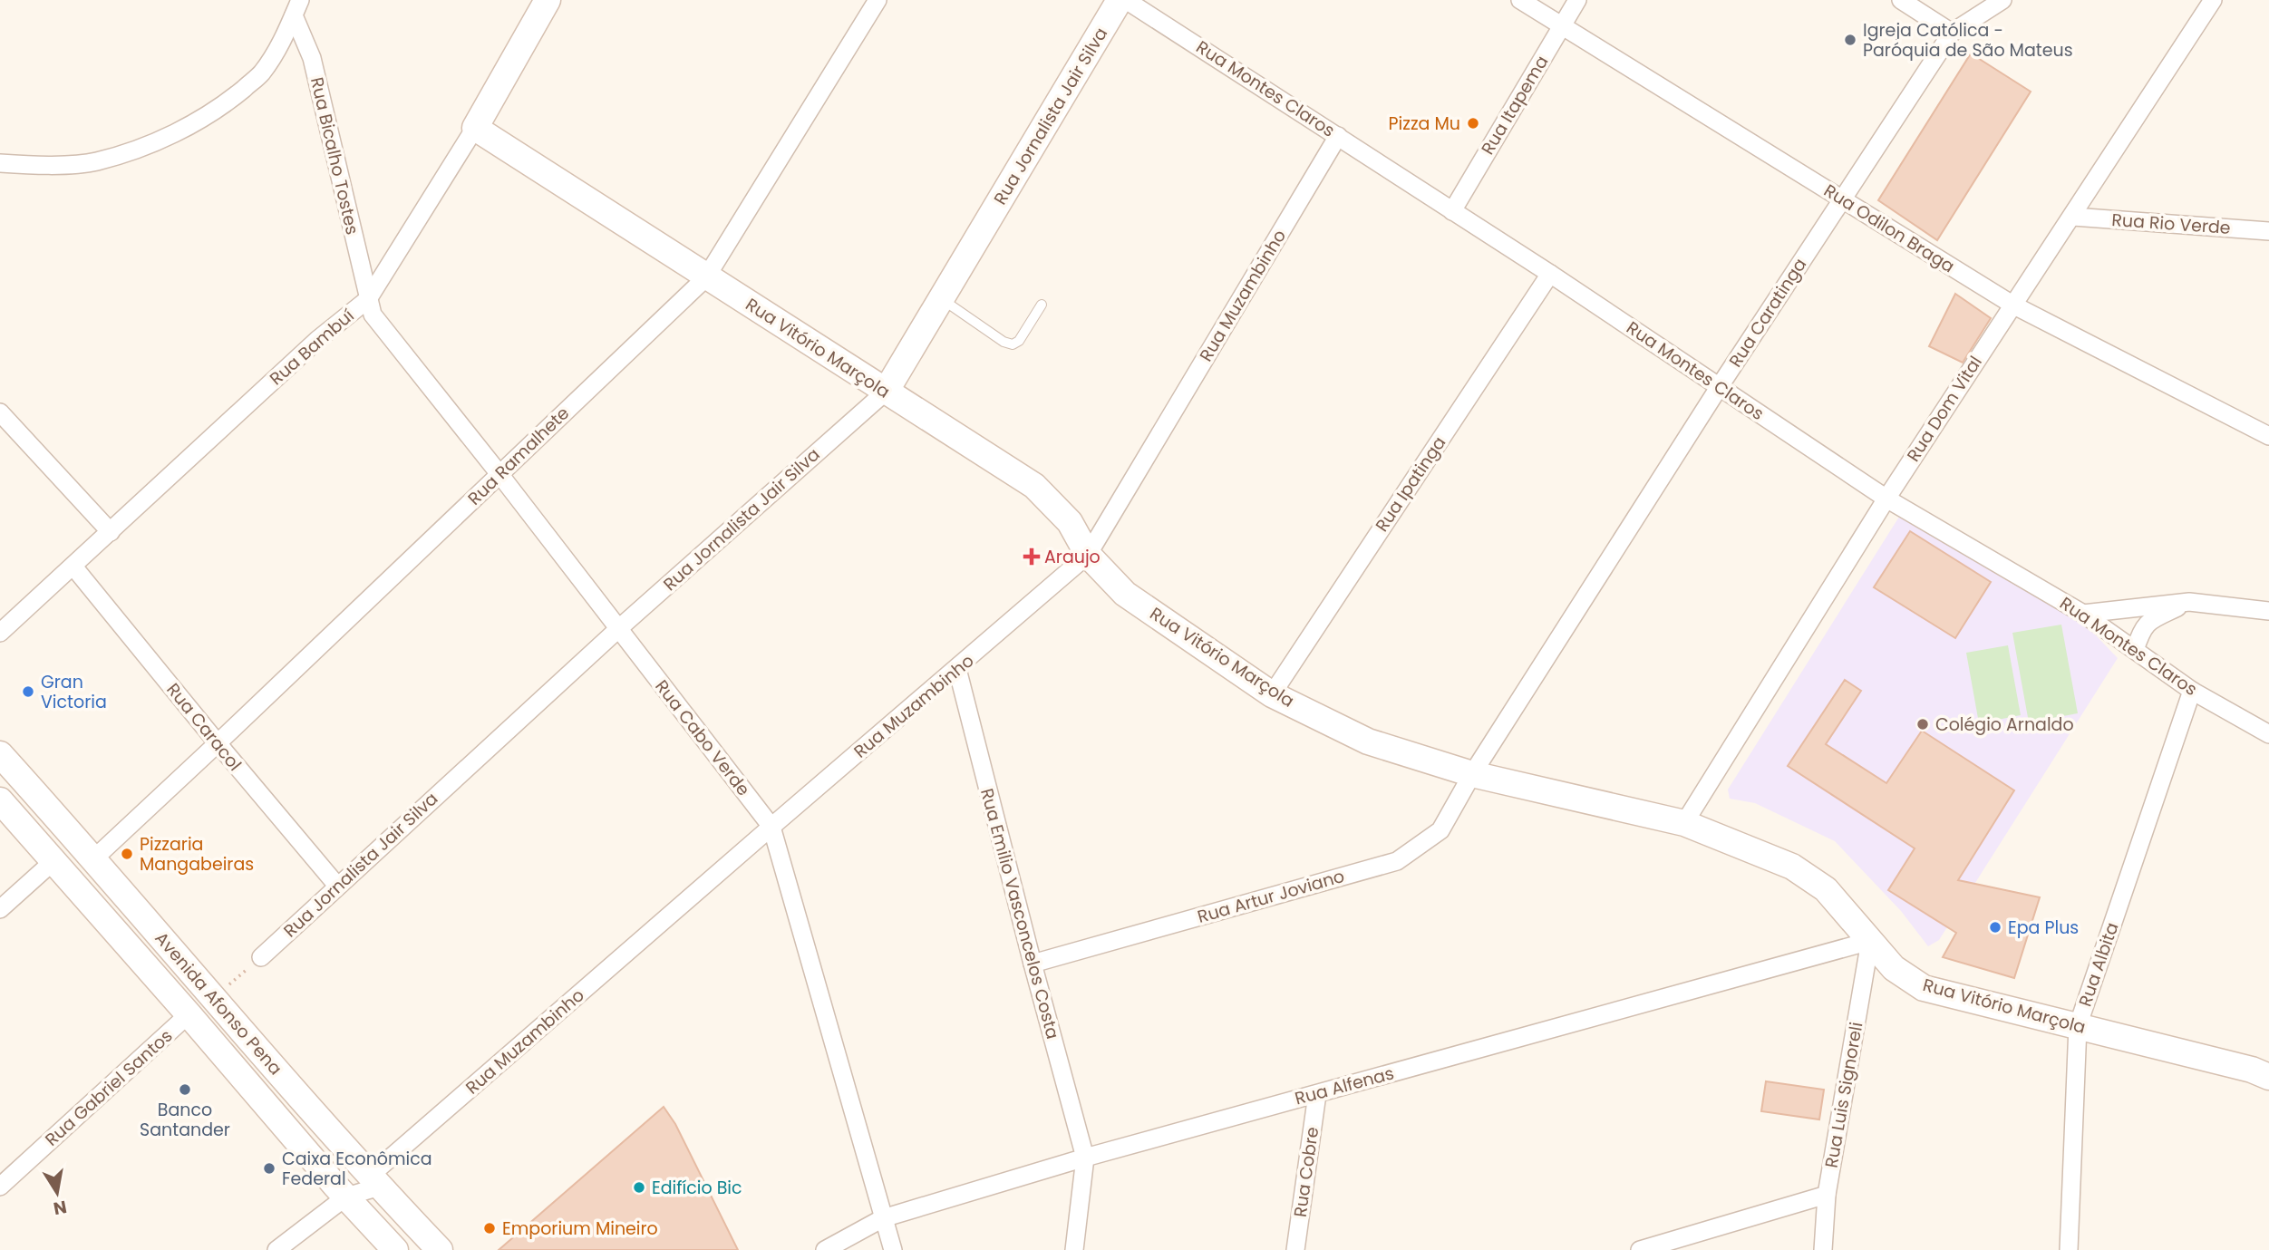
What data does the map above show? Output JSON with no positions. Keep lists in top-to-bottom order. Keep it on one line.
{"streets":{"street":["Rua Montes Claros","Rua Itapema","Rua Jornalista Jair Silva","Rua Bicalho Tostes","Rua Rio Verde","Rua Odilon Braga","Rua Muzambinho","Rua Caratinga","Rua Bambuí","Rua Vitório Marçola","Rua Dom Vital","Rua Ramalhete","Rua Ipatinga","Rua Caracol","Rua Cabo Verde","Rua Artur Joviano","Rua Emilio Vasconcelos Costa","Rua Albita","Avenida Afonso Pena","Rua Alfenas","Rua Gabriel Santos","Rua Luis Signoreli","Rua Cobre"]},"crossings":[["Rua Montes Claros","Rua Itapema"],["Rua Montes Claros","Rua Muzambinho"],["Rua Montes Claros","Rua Caratinga"],["Rua Montes Claros","Rua Dom Vital"],["Rua Montes Claros","Rua Ipatinga"],["Rua Montes Claros","Rua Albita"],["Rua Itapema","Rua Odilon Braga"],["Rua Jornalista Jair Silva","Rua Vitório Marçola"],["Rua Jornalista Jair Silva","Rua Caracol"],["Rua Jornalista Jair Silva","Rua Cabo Verde"],["Rua Bicalho Tostes","Rua Bambuí"],["Rua Bicalho Tostes","Rua Cabo Verde"],["Rua Rio Verde","Rua Dom Vital"],["Rua Odilon Braga","Rua Caratinga"],["Rua Odilon Braga","Rua Dom Vital"],["Rua Muzambinho","Rua Vitório Marçola"],["Rua Muzambinho","Rua Cabo Verde"],["Rua Muzambinho","Rua Emilio Vasconcelos Costa"],["Rua Muzambinho","Avenida Afonso Pena"],["Rua Caratinga","Rua Vitório Marçola"],["Rua Caratinga","Rua Artur Joviano"],["Rua Bambuí","Rua Vitório Marçola"],["Rua Bambuí","Rua Caracol"],["Rua Bambuí","Rua Cabo Verde"],["Rua Vitório Marçola","Rua Dom Vital"],["Rua Vitório Marçola","Rua Ramalhete"],["Rua Vitório Marçola","Rua Ipatinga"],["Rua Vitório Marçola","Rua Artur Joviano"],["Rua Vitório Marçola","Rua Albita"],["Rua Vitório Marçola","Rua Alfenas"],["Rua Vitório Marçola","Rua Luis Signoreli"],["Rua Ramalhete","Rua Caracol"],["Rua Ramalhete","Rua Cabo Verde"],["Rua Ramalhete","Avenida Afonso Pena"],["Rua Cabo Verde","Rua Alfenas"],["Rua Artur Joviano","Rua Emilio Vasconcelos Costa"],["Rua Emilio Vasconcelos Costa","Rua Alfenas"],["Avenida Afonso Pena","Rua Gabriel Santos"],["Rua Alfenas","Rua Luis Signoreli"],["Rua Alfenas","Rua Cobre"]],"places":{"other":["Igreja Católica - Paróquia de São Mateus","Pizza Mu","Gran Victoria","Colégio Arnaldo","Pizzaria Mangabeiras","Epa Plus","Banco Santander","Caixa Econômica Federal","Edifício Bic","Emporium Mineiro"],"health":["Araujo"]},"north":"bottom"}
